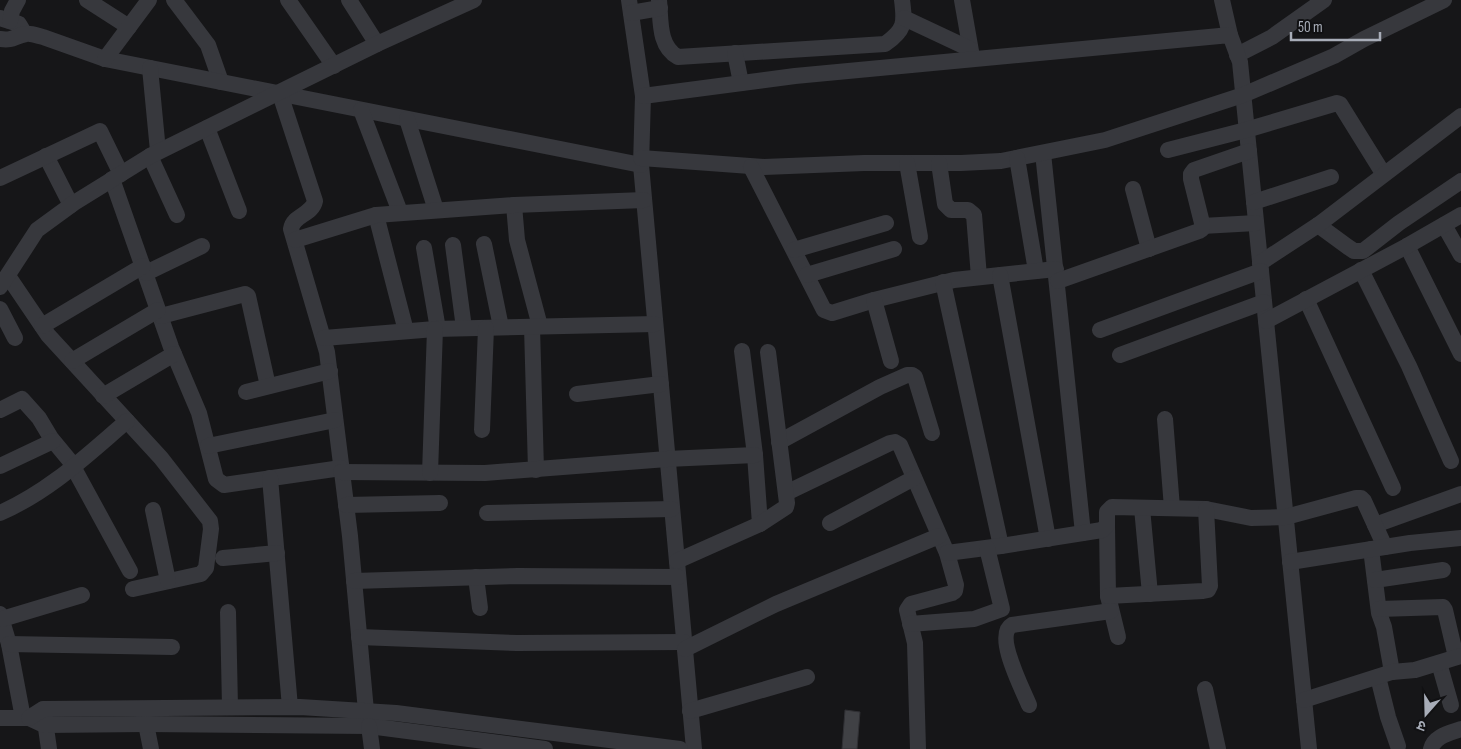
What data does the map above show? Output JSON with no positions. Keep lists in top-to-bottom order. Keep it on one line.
{"scale_bar":"50 m","north":"bottom"}
